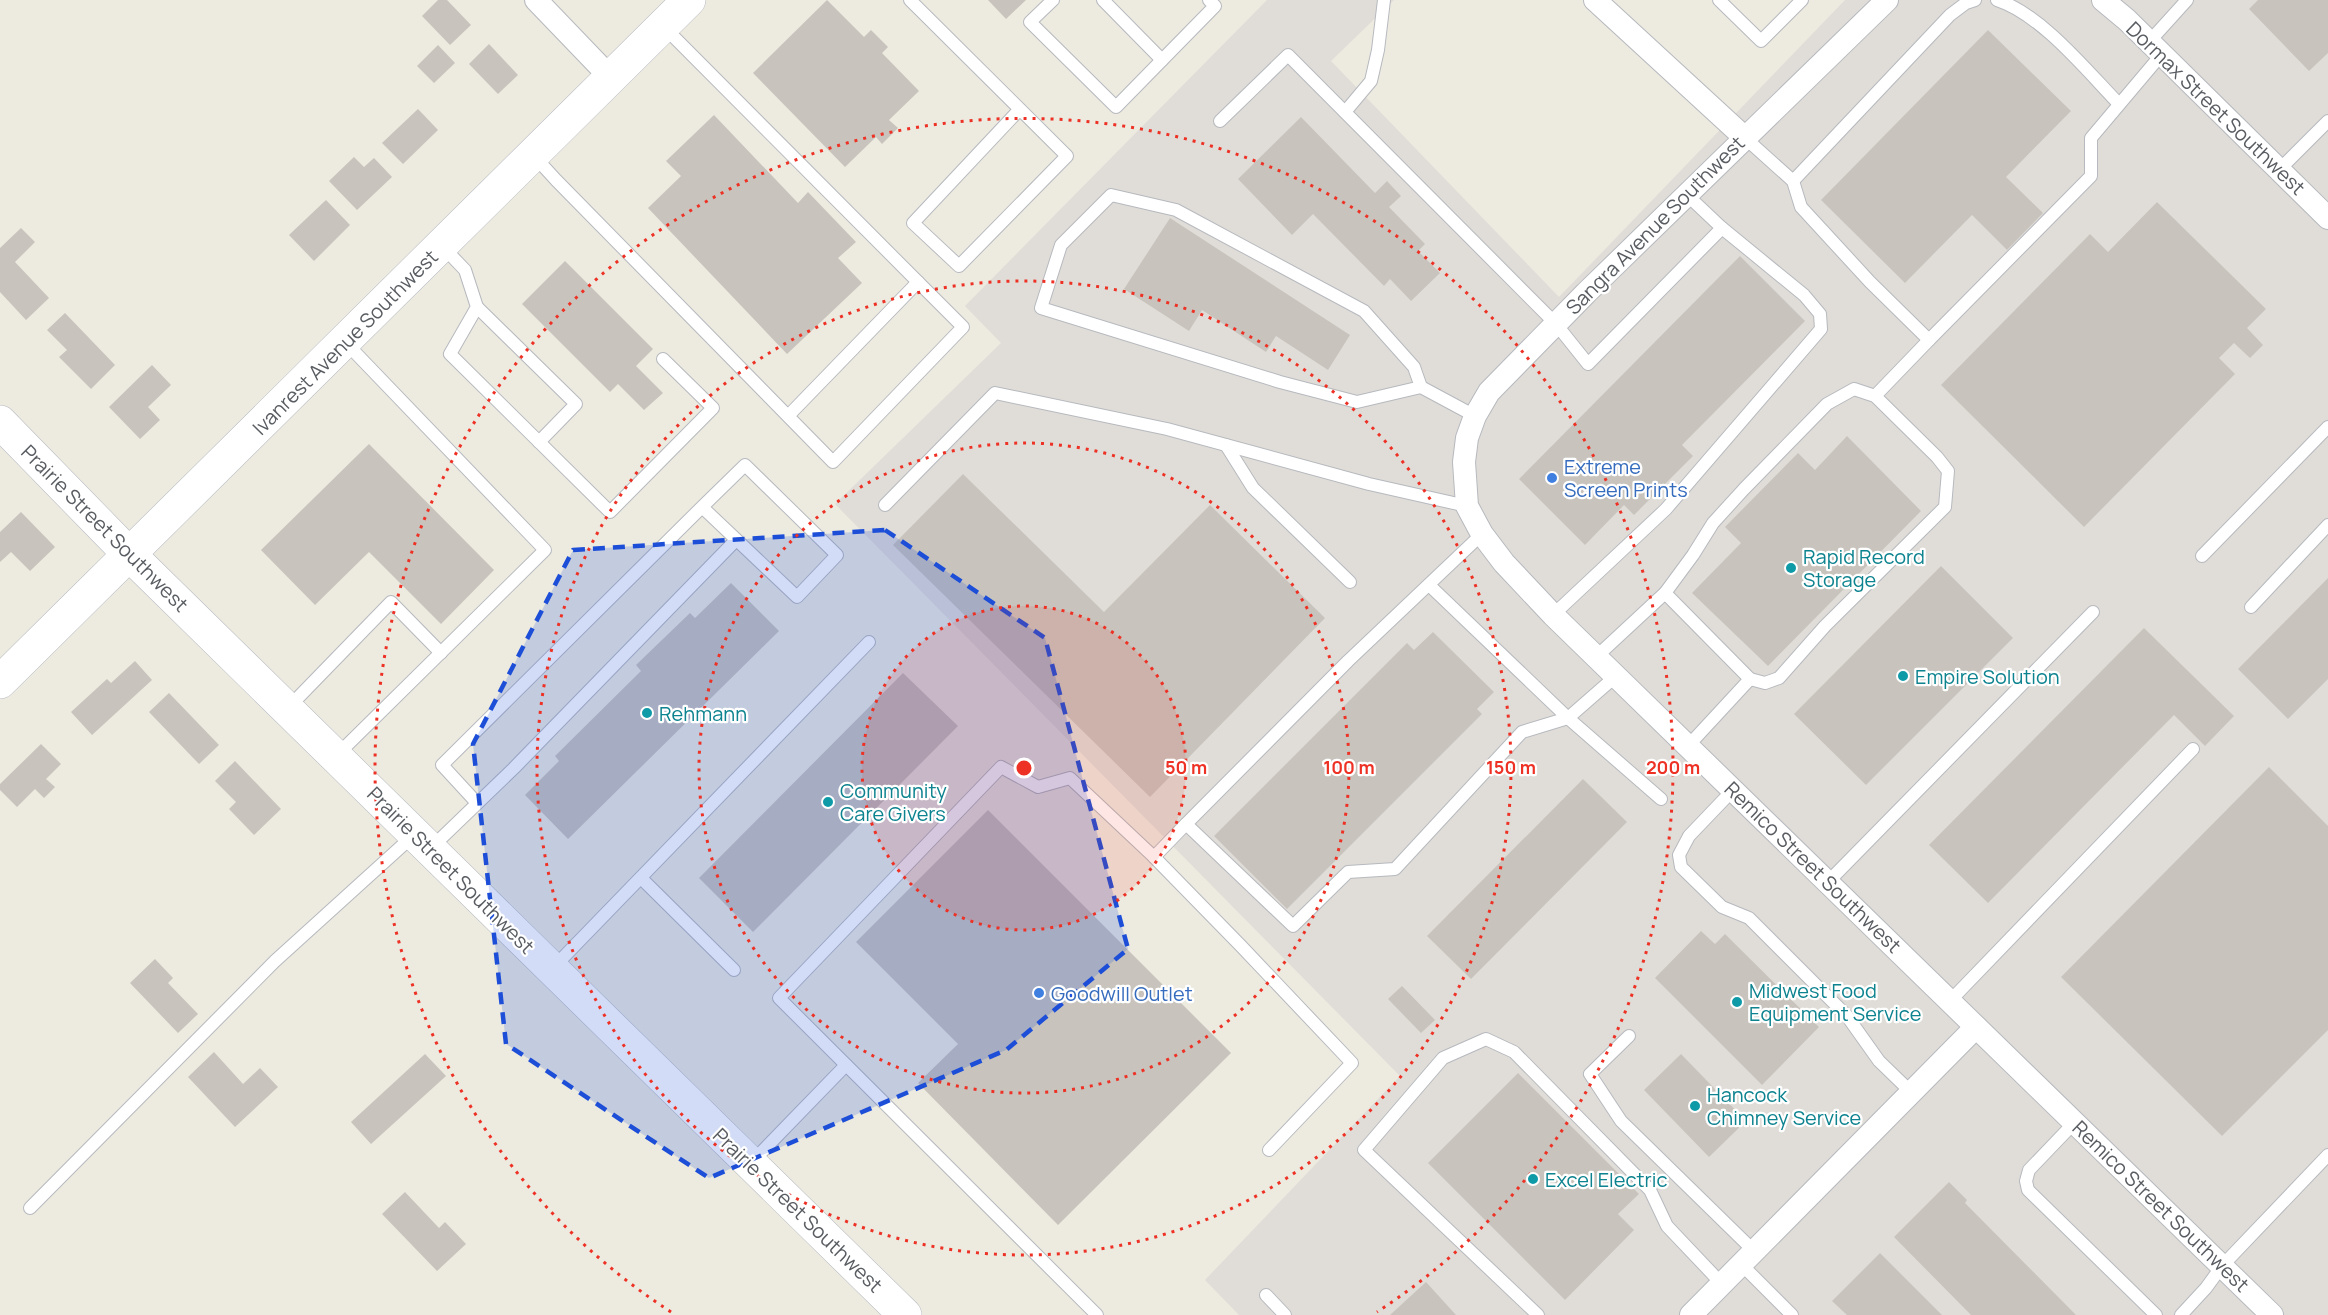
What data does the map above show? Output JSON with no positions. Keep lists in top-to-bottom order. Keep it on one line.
{"streets":{"street":["Dormax Street Southwest","Sangra Avenue Southwest","Ivanrest Avenue Southwest","Prairie Street Southwest","Remico Street Southwest"]},"crossings":[["Sangra Avenue Southwest","Remico Street Southwest"],["Ivanrest Avenue Southwest","Prairie Street Southwest"]],"places":["Extreme Screen Prints","Rapid Record Storage","Empire Solution","Rehmann","Community Care Givers","Goodwill Outlet","Midwest Food Equipment Service","Hancock Chimney Service","Excel Electric"],"rings":["50 m","100 m","150 m","200 m"]}
